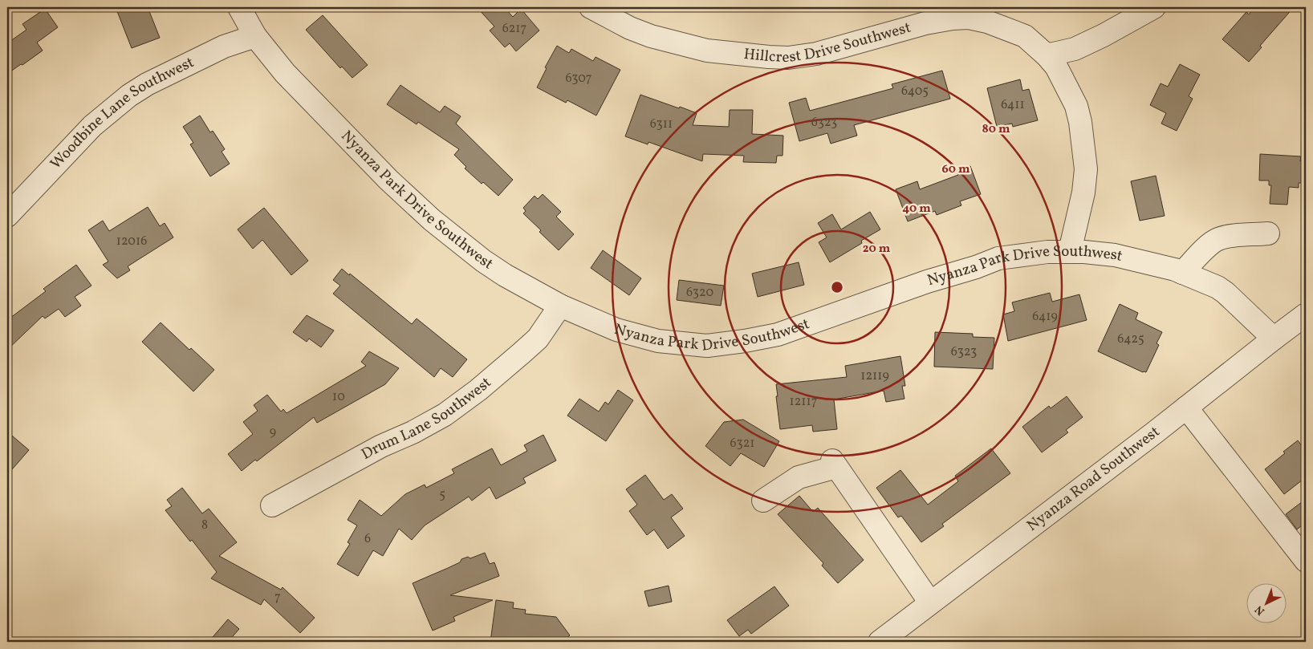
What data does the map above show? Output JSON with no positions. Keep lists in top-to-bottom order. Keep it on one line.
{"streets":{"street":["Hillcrest Drive Southwest","Woodbine Lane Southwest","Nyanza Park Drive Southwest","Drum Lane Southwest","Nyanza Road Southwest"]},"crossings":[["Hillcrest Drive Southwest","Nyanza Park Drive Southwest"],["Woodbine Lane Southwest","Nyanza Park Drive Southwest"],["Nyanza Park Drive Southwest","Drum Lane Southwest"],["Nyanza Park Drive Southwest","Nyanza Road Southwest"]],"house_numbers":["6217","6307","6405","6411","6323","6311","12016","6320","6419","6425","6323","12119","10","12117","9","6321","5","8","6","7"],"north":"bottom left","rings":["80 m","60 m","40 m","20 m"]}
